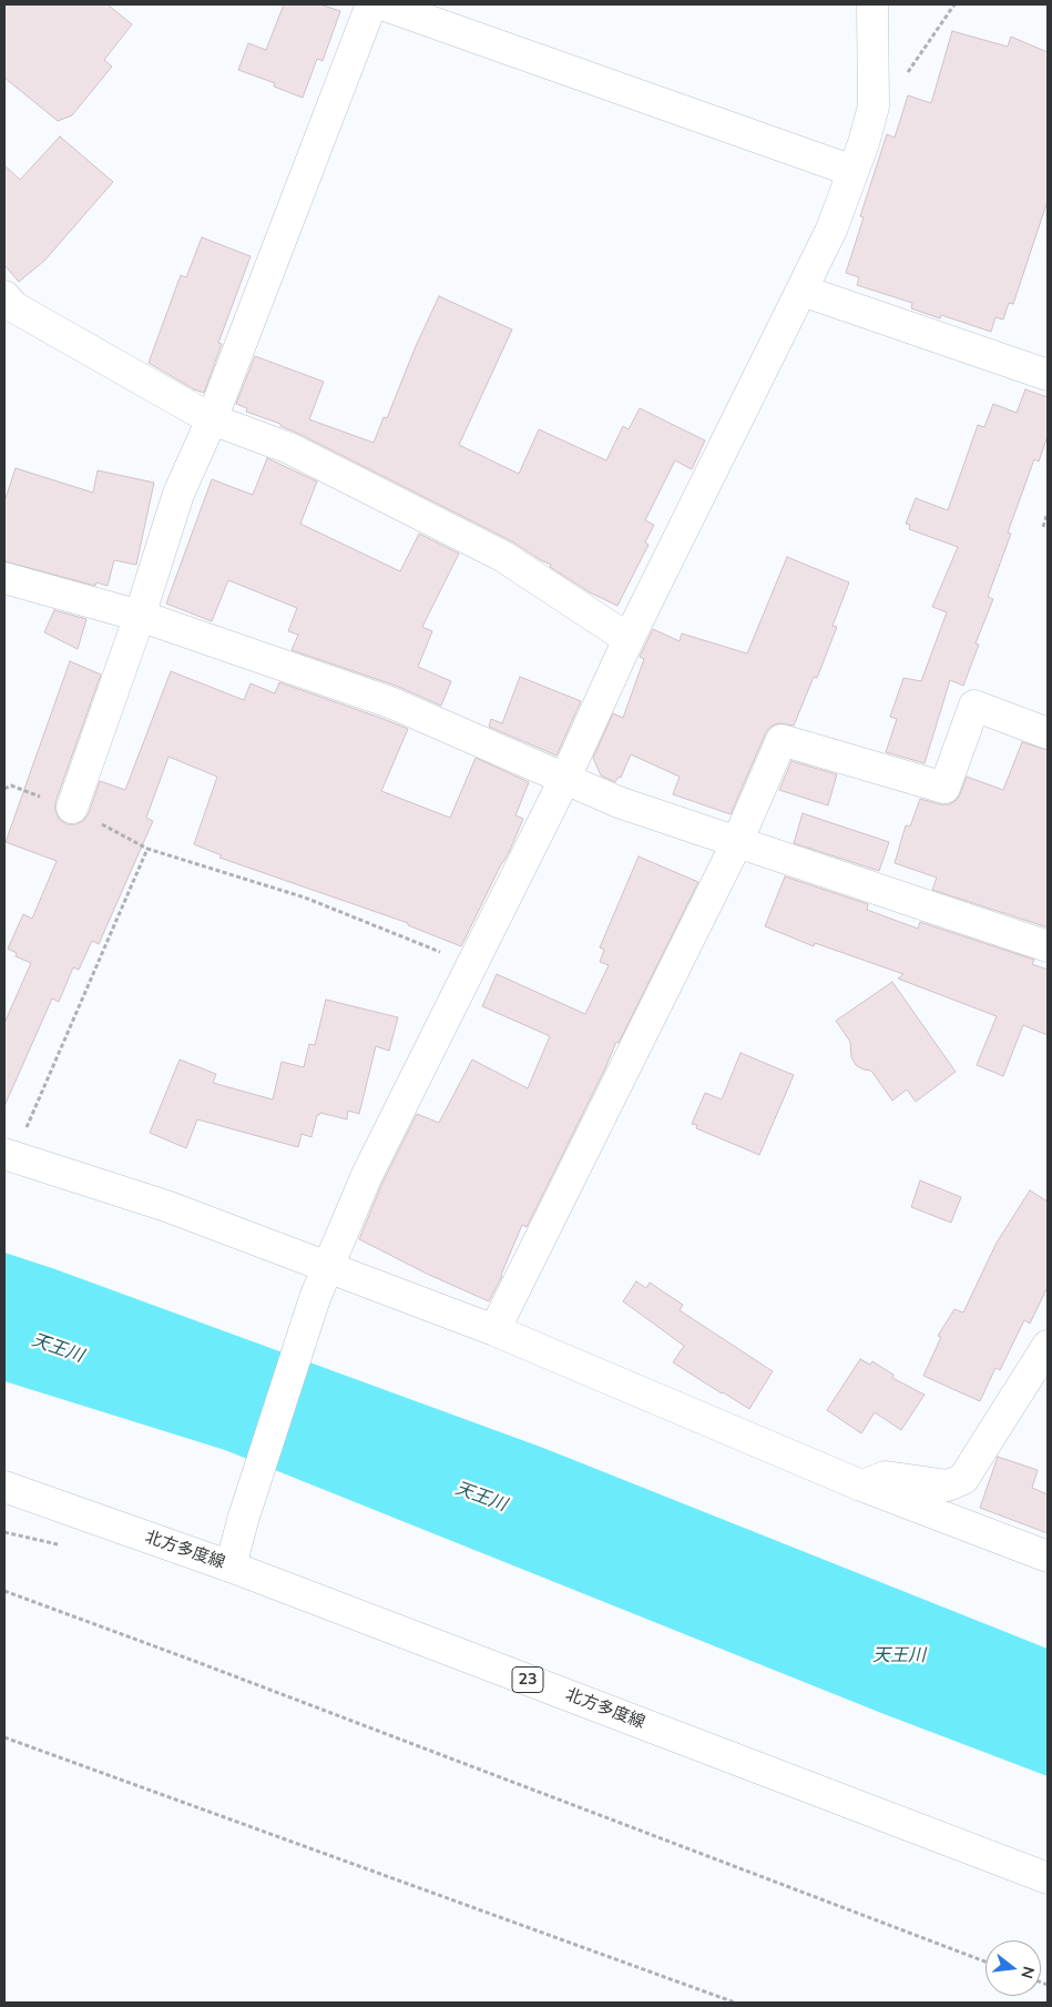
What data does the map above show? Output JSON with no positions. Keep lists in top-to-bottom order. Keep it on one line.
{"streets":{"street":["北方多度線","23"]},"water":["天王川"],"north":"right"}
